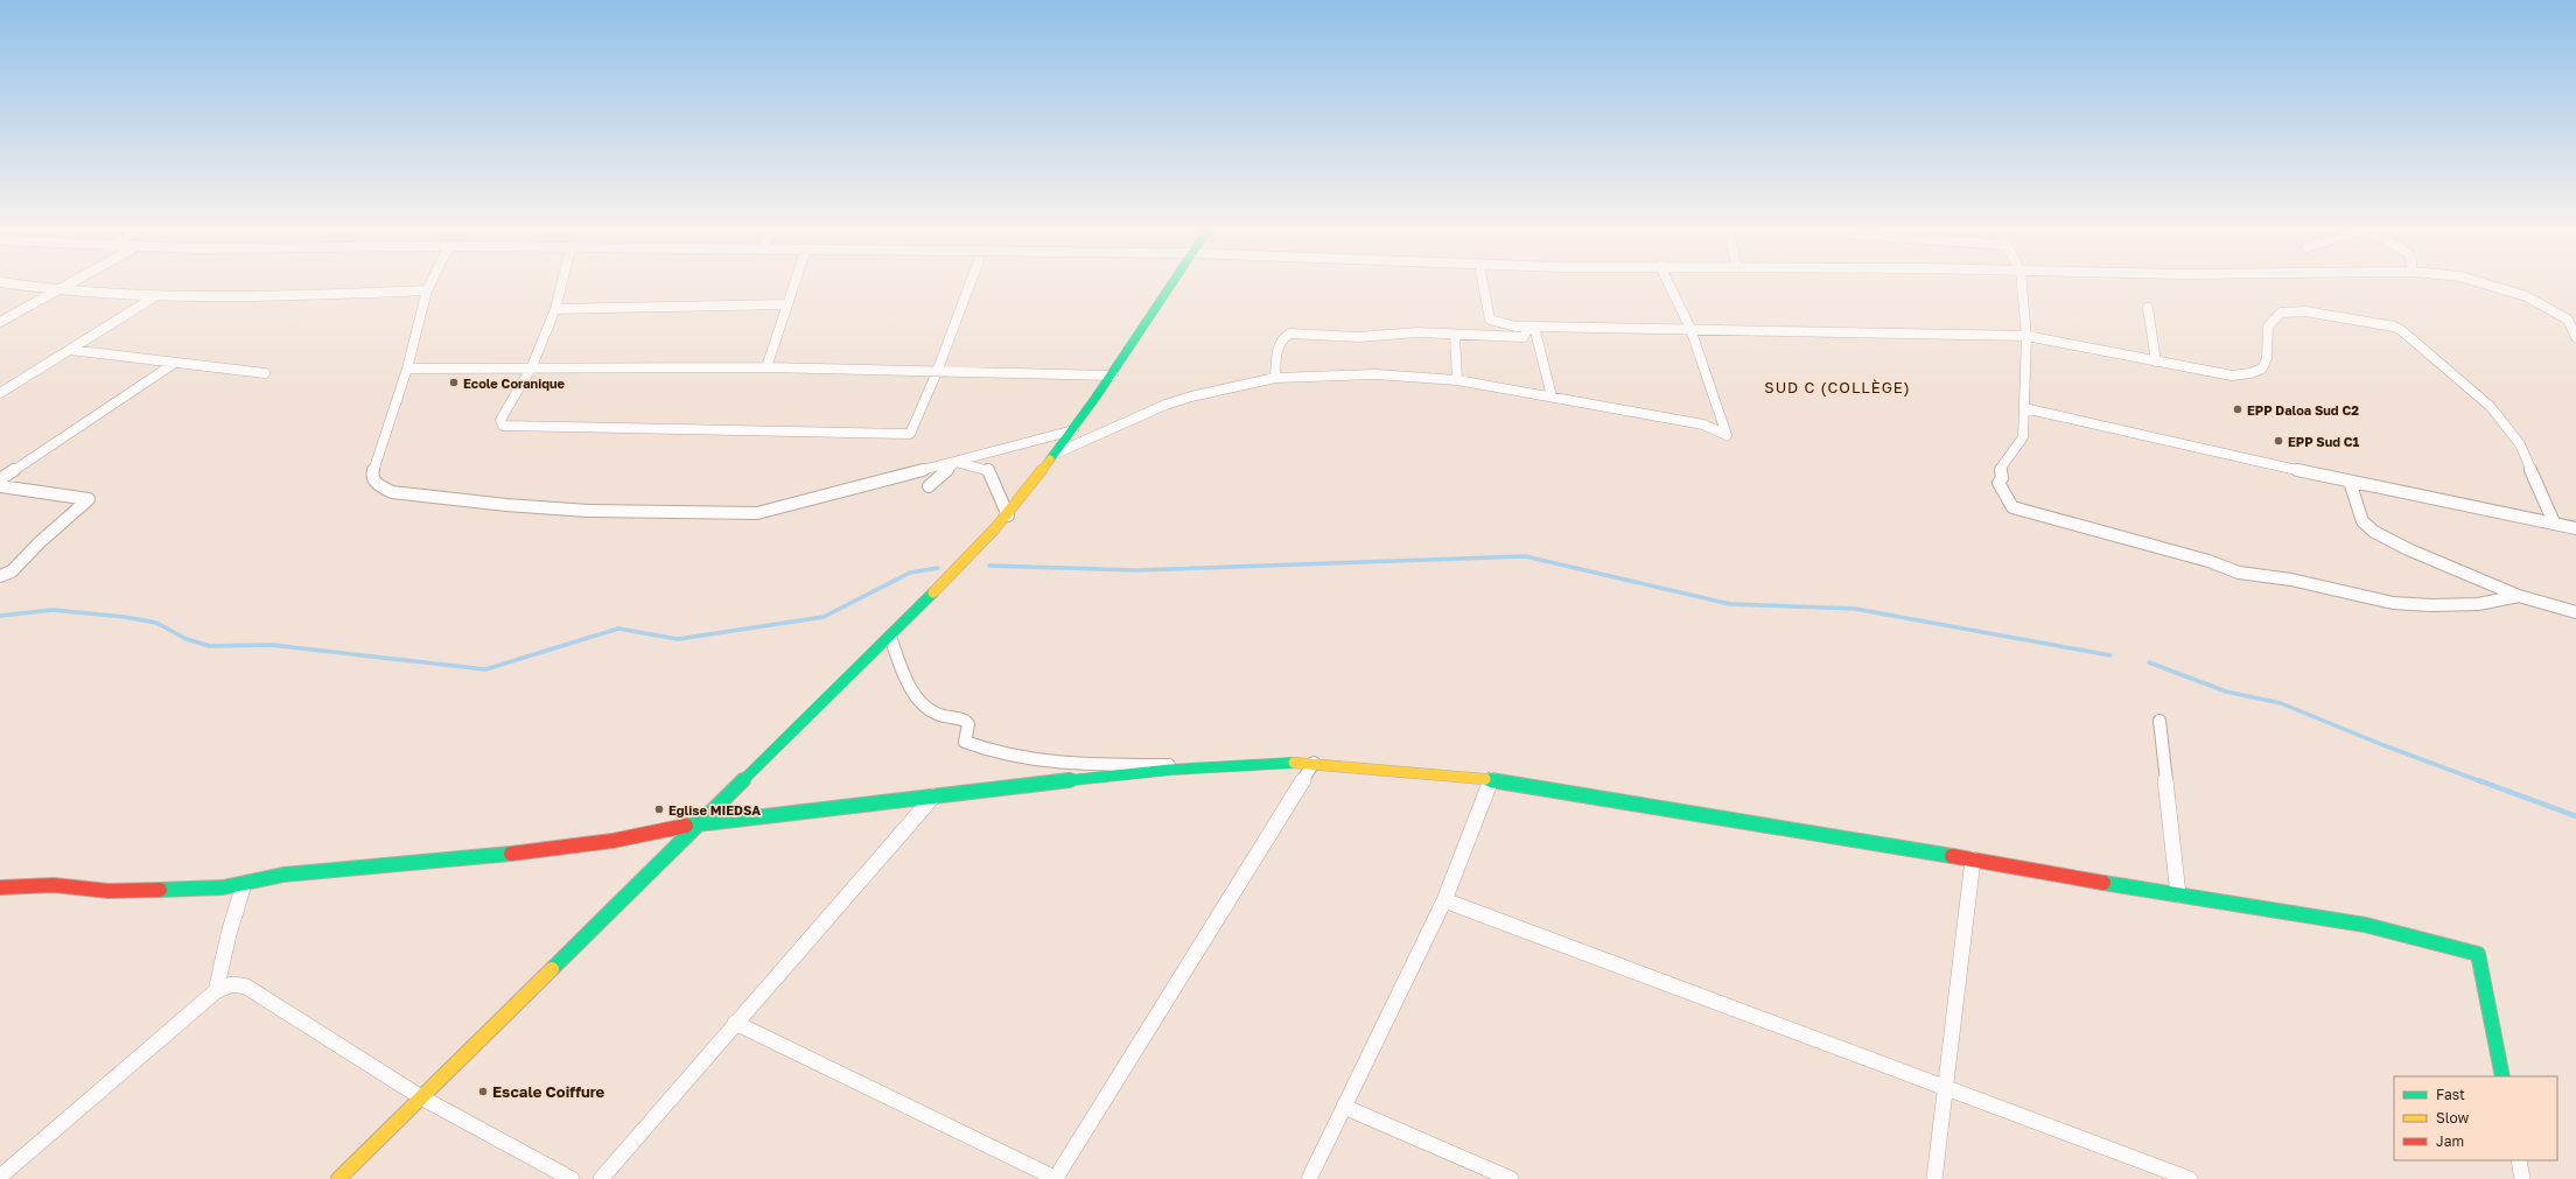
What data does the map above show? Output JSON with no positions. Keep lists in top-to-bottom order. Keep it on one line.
{"districts":["SUD C (COLLÈGE)"],"places":["Ecole Coranique","EPP Daloa Sud C2","EPP Sud C1","Eglise MIEDSA","Escale Coiffure"],"legend":["Fast","Slow","Jam"]}
